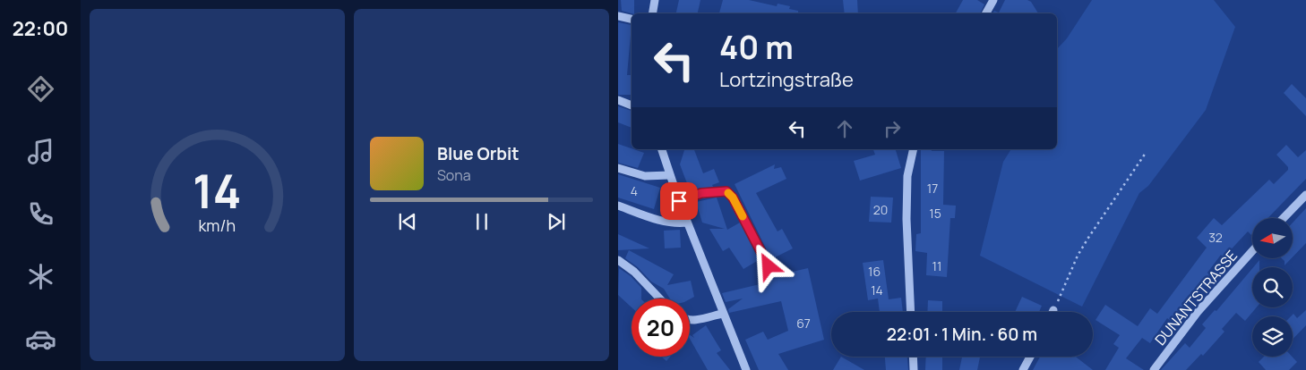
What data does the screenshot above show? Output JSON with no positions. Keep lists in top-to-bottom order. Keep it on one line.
{"streets":{"street":["DUNANTSTRASSE"]},"house_numbers":["17","4","20","15","32","11","16","14","67"],"north":"left","page":{"tabs":"22:00","turn":["40 m","Lortzingstraße"],"song":["Blue Orbit","Sona"],"limit":"20","trip":"22:01 · 1 Min. · 60 m","gauge":["14","km/h"]}}
